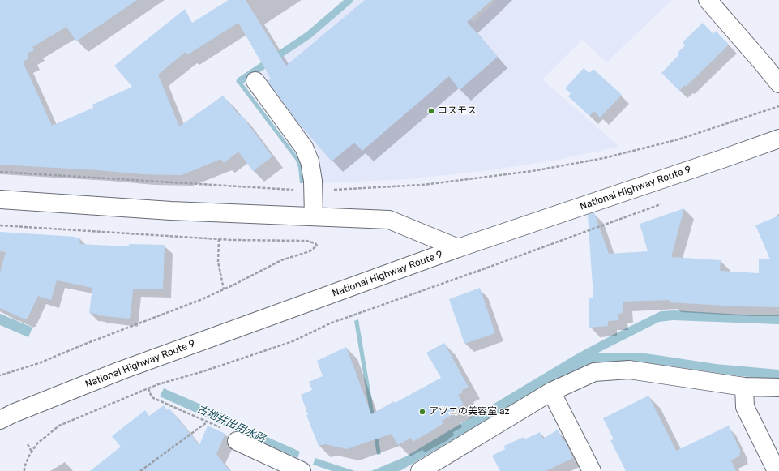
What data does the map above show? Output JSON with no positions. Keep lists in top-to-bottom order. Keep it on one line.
{"streets":{"main road":["National Highway Route 9"]},"water":["古地井出用水路"],"places":["コスモス","アツコの美容室 az"]}
